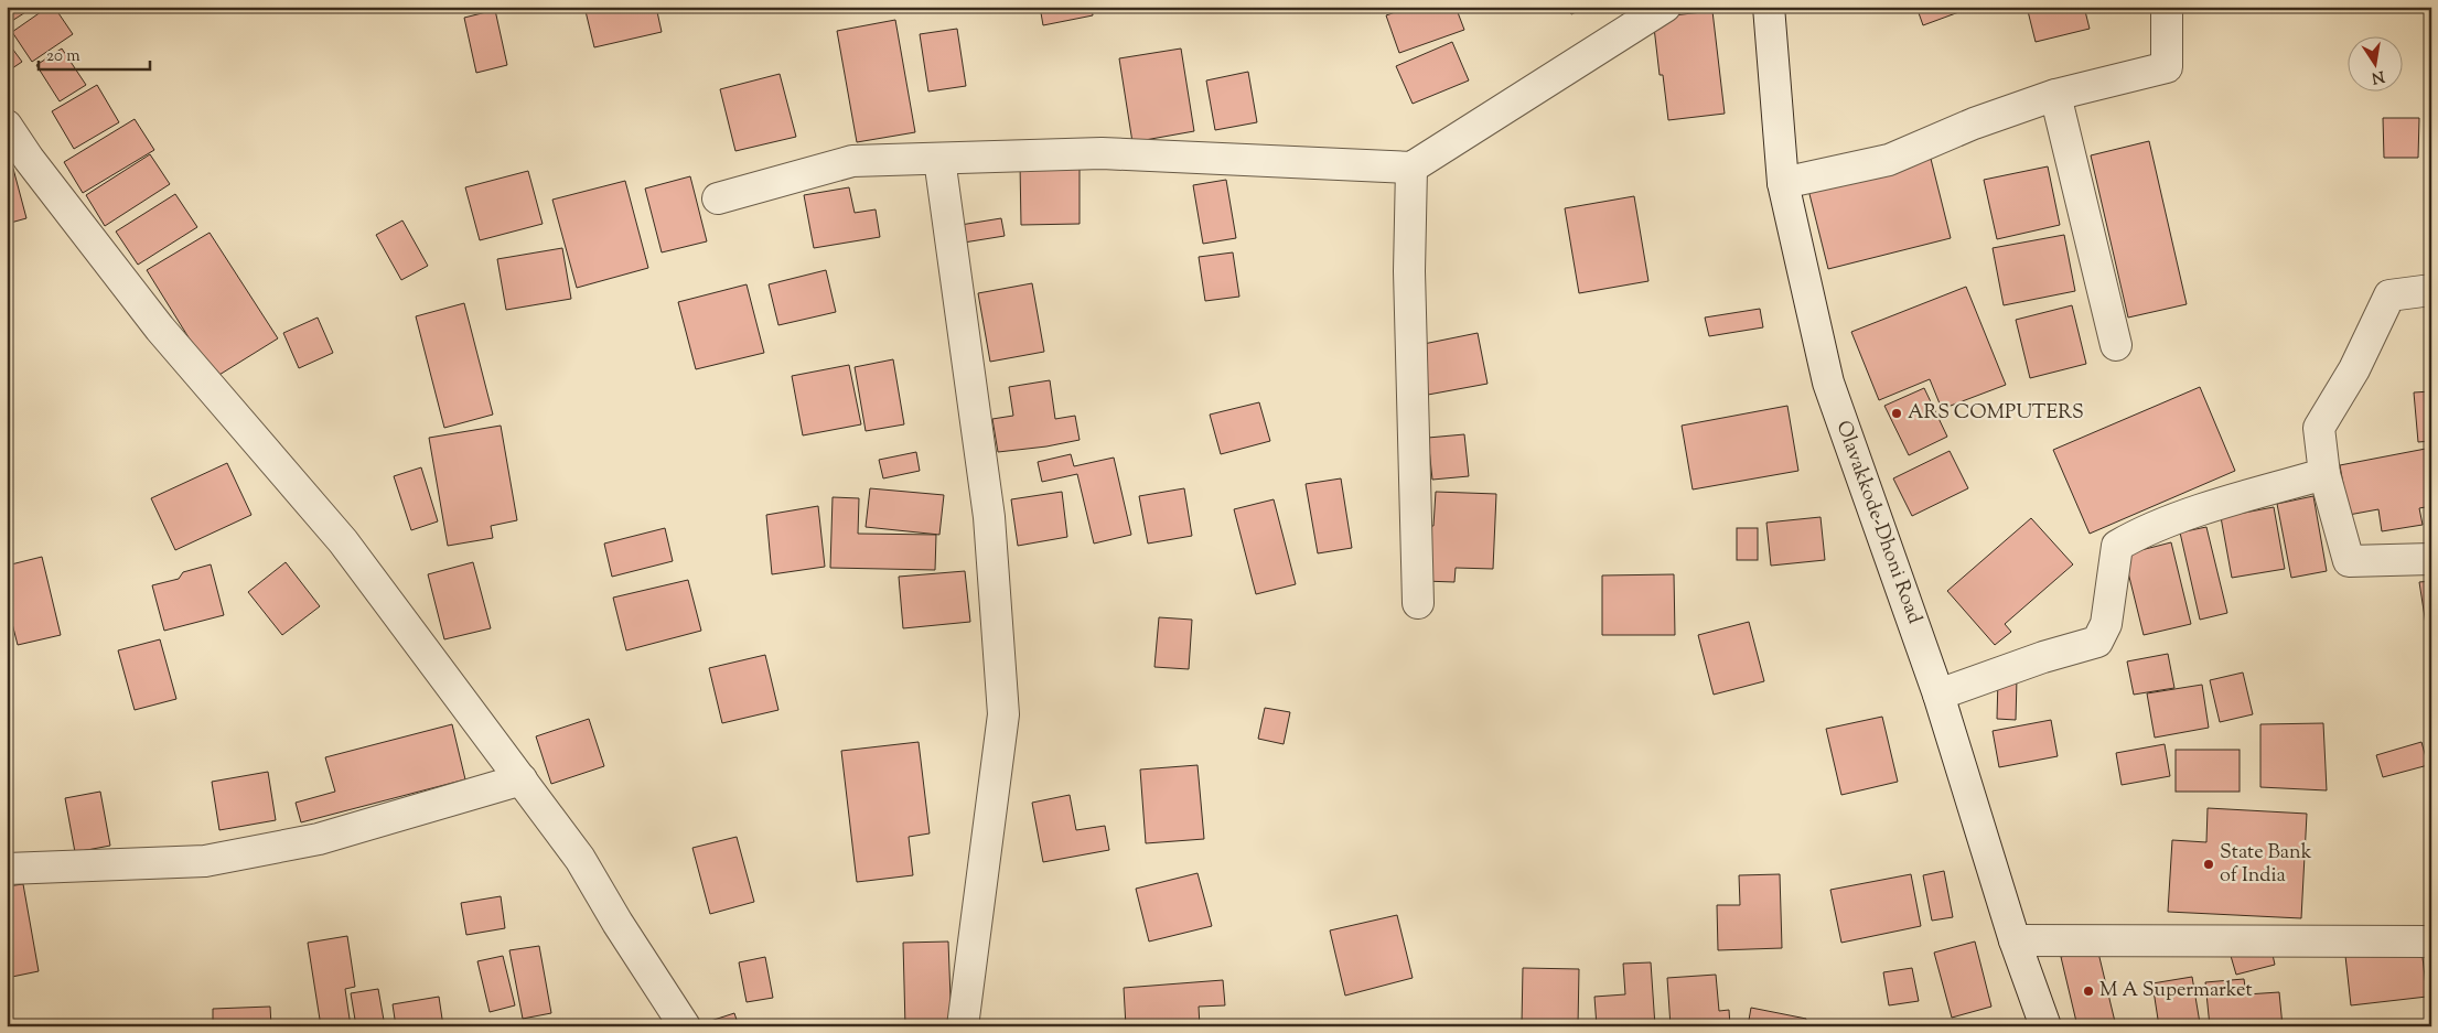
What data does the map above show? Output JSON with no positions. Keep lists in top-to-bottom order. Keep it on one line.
{"streets":{"street":["Olavakkode-Dhoni Road"]},"places":["ARS COMPUTERS","State Bank of India","M A Supermarket"],"scale_bar":"20 m","north":"bottom"}
